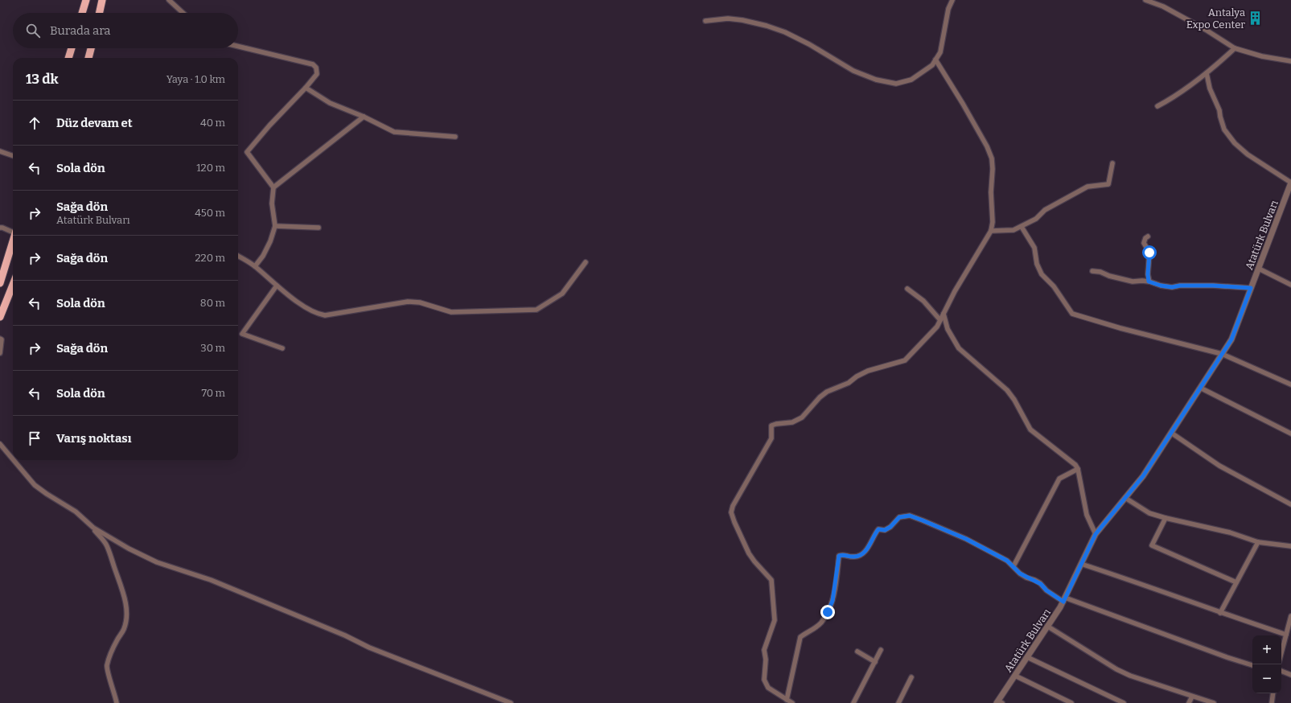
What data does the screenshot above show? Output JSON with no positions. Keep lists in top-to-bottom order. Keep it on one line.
{"streets":{"street":["Atatürk Bulvarı"]},"places":{"building":["Antalya Expo Center"]},"page":{"search":"Burada ara","heading":["13 dk","Yaya · 1.0 km"],"list":[["Düz devam et","40 m"],["Sola dön","120 m"],["Sağa dön","Atatürk Bulvarı","450 m"],["Sağa dön","220 m"],["Sola dön","80 m"],["Sağa dön","30 m"],["Sola dön","70 m"],"Varış noktası"],"map_buttons":["+","−"]}}
